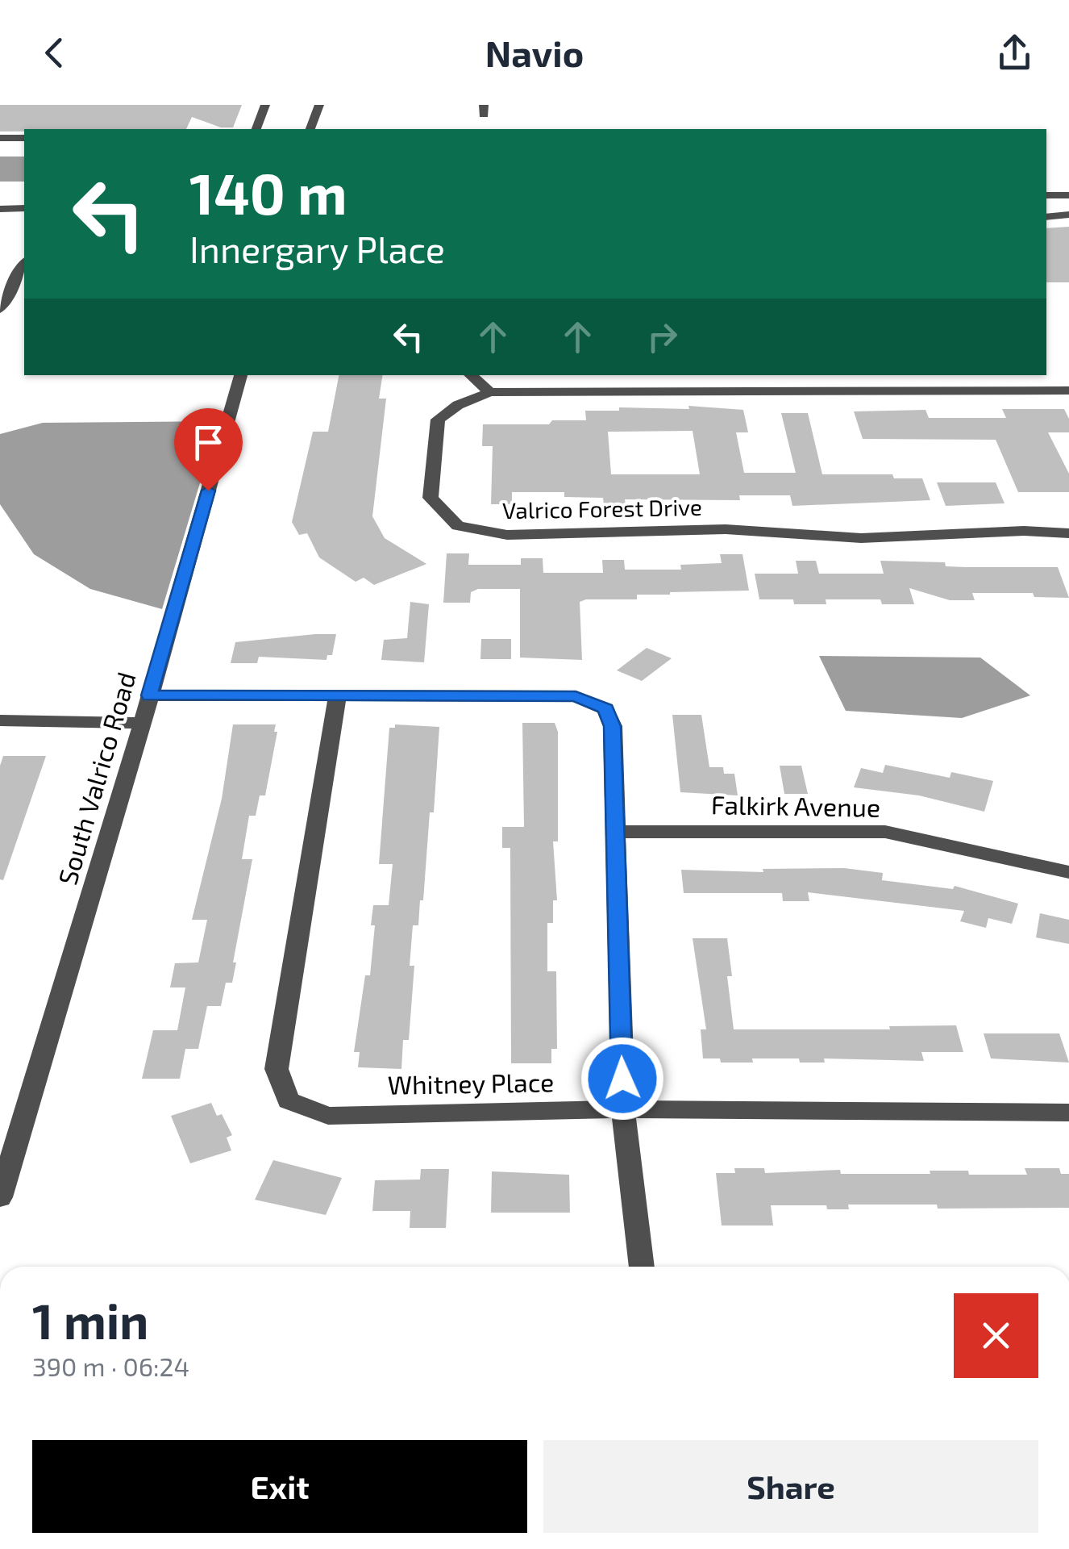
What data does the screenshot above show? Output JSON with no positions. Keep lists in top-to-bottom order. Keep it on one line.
{"streets":{"street":["Valrico Forest Drive","South Valrico Road","Falkirk Avenue","Whitney Place"]},"page":{"header":"Navio","turn":["140 m","Innergary Place"],"heading":["1 min","390 m · 06:24"],"buttons":["Exit","Share"]}}
